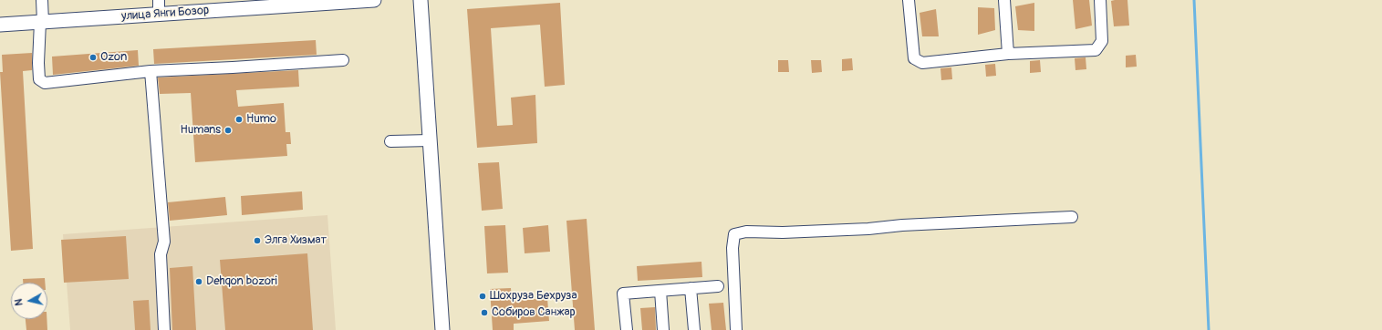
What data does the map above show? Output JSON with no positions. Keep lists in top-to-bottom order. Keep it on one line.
{"streets":{"street":["улица Янги Бозор"]},"places":["Ozon","Humo","Humans","Элга Хизмат","Dehqon bozori","Шохруза Бехруза","Собиров Санжар"],"north":"left"}
